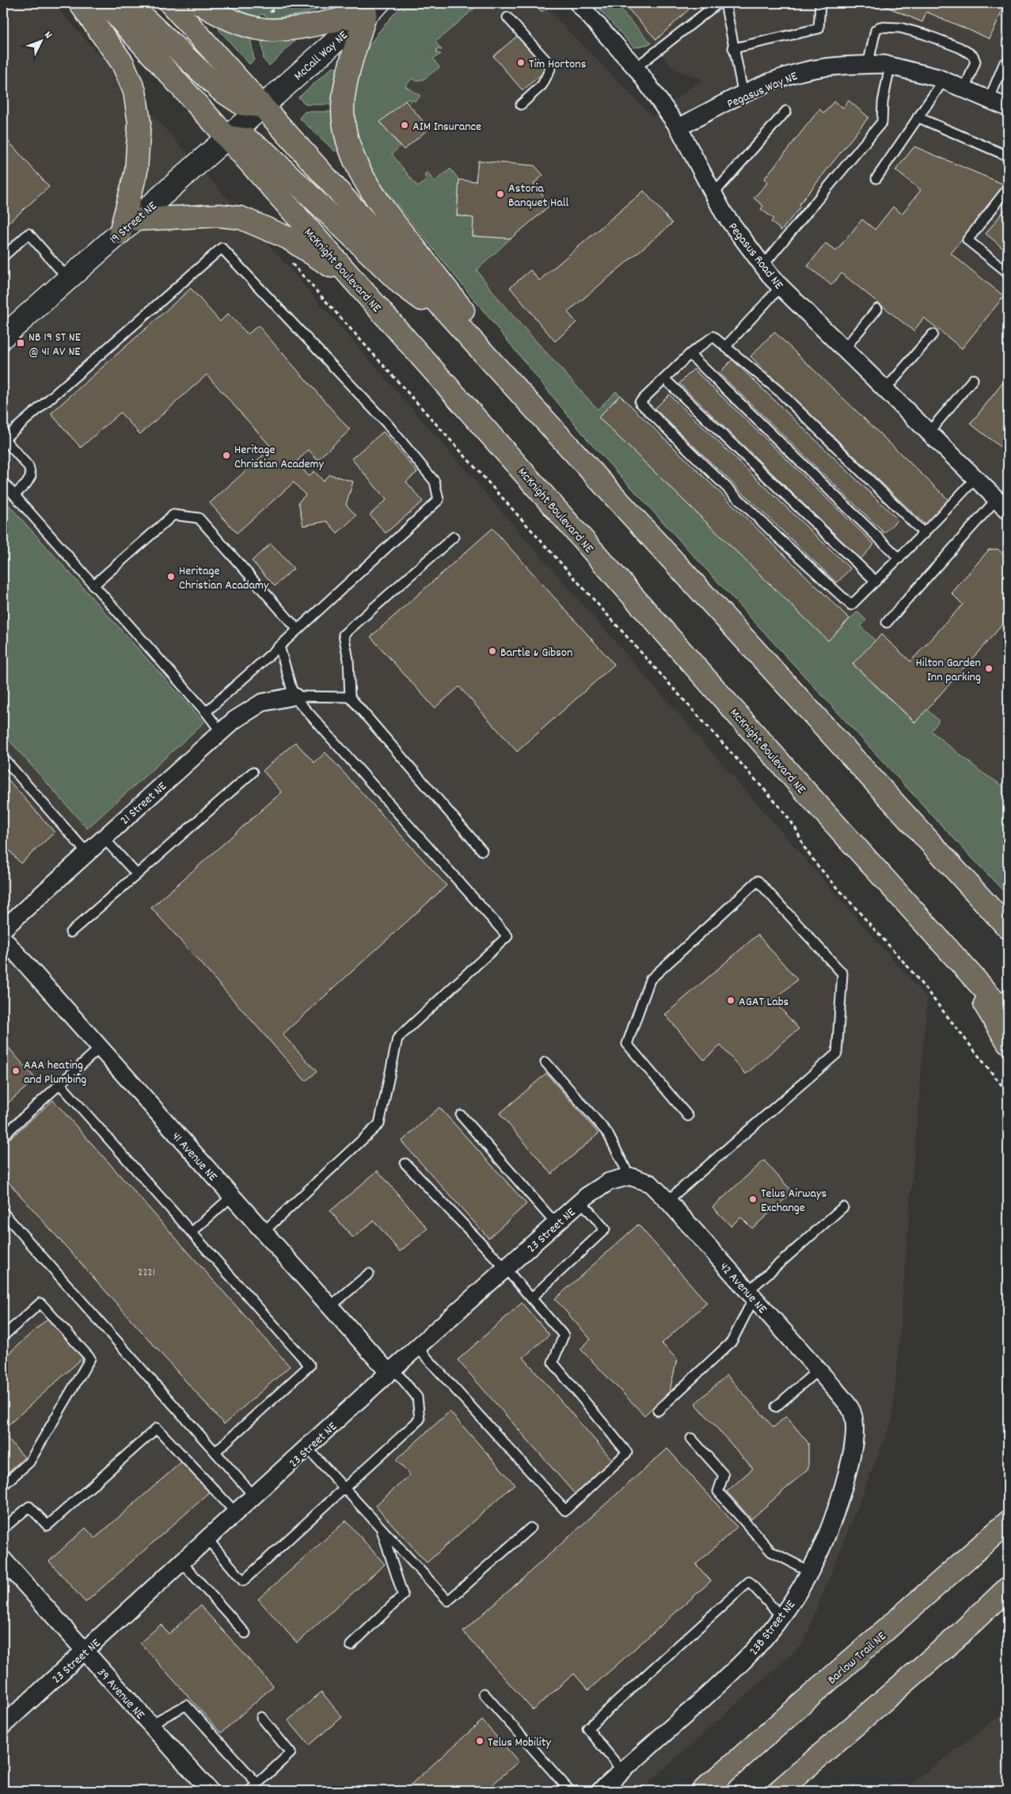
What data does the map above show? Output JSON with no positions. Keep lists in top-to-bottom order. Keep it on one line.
{"streets":{"main road":["McKnight Boulevard NE","Barlow Trail NE"],"street":["McCall Way NE","Pegasus Way NE","19 Street NE","Pegasus Road NE","21 Street NE","41 Avenue NE","23 Street NE","42 Avenue NE","23B Street NE","39 Avenue NE"]},"crossings":[["McCall Way NE","19 Street NE"],["Pegasus Way NE","Pegasus Road NE"],["19 Street NE","McKnight Boulevard NE"],["21 Street NE","41 Avenue NE"],["41 Avenue NE","23 Street NE"],["23 Street NE","42 Avenue NE"],["23 Street NE","39 Avenue NE"],["42 Avenue NE","23B Street NE"]],"places":{"other":["Tim Hortons","AIM Insurance","Astoria Banquet Hall","Heritage Christian Academy","Heritage Christian Acadamy","Bartle & Gibson","Hilton Garden Inn parking","AGAT Labs","AAA heating and Plumbing","Telus Airways Exchange","Telus Mobility"],"transit":["NB 19 ST NE @ 41 AV NE"]},"house_numbers":["2221"],"north":"top right"}
